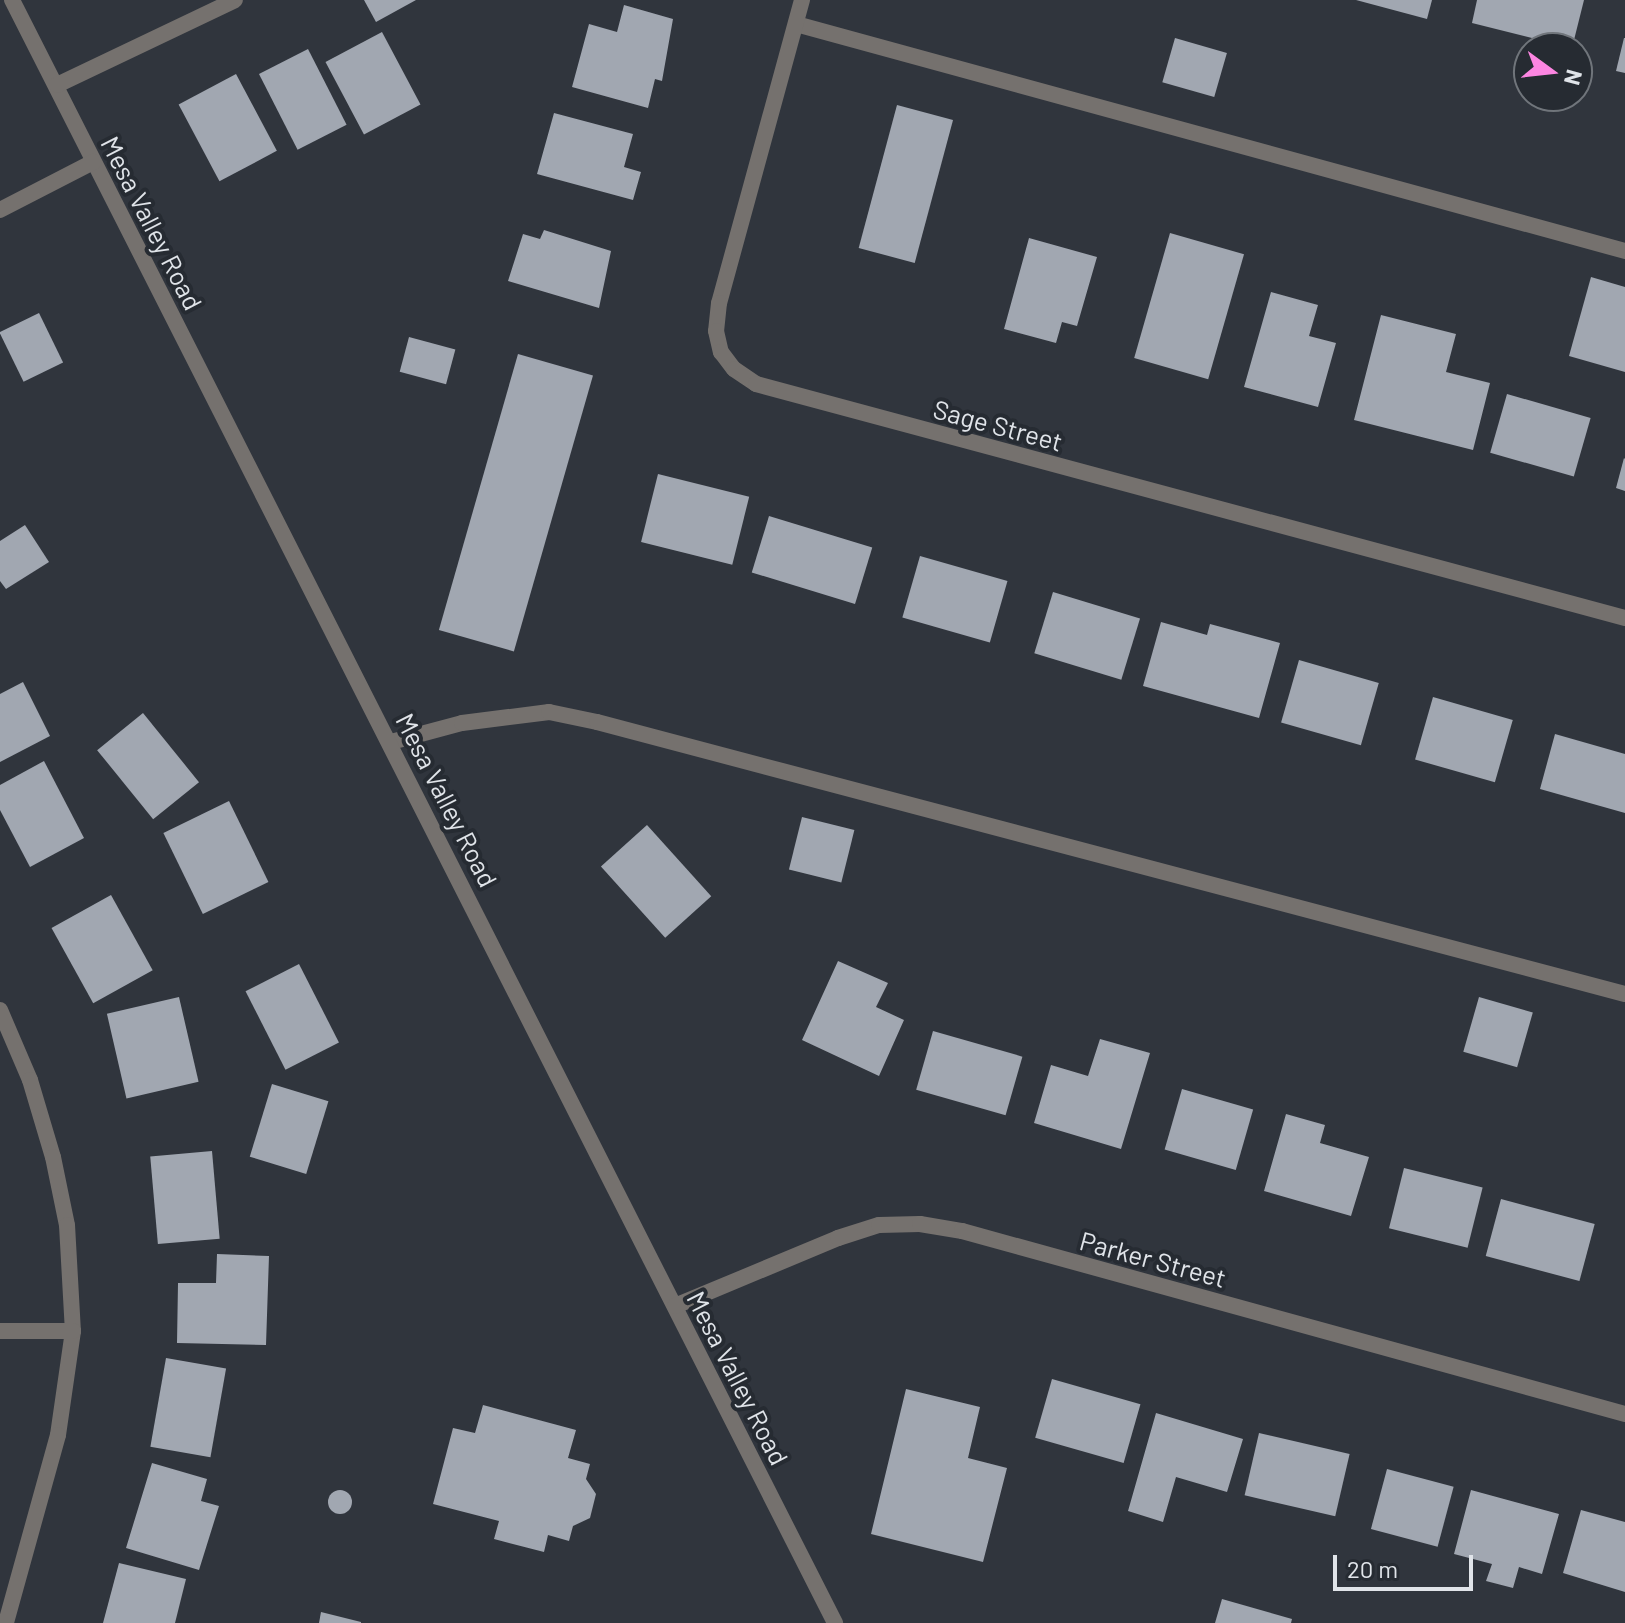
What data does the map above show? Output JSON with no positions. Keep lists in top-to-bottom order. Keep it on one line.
{"streets":{"street":["Mesa Valley Road","Sage Street","Parker Street"]},"crossings":[["Mesa Valley Road","Parker Street"]],"scale_bar":"20 m","north":"right"}
